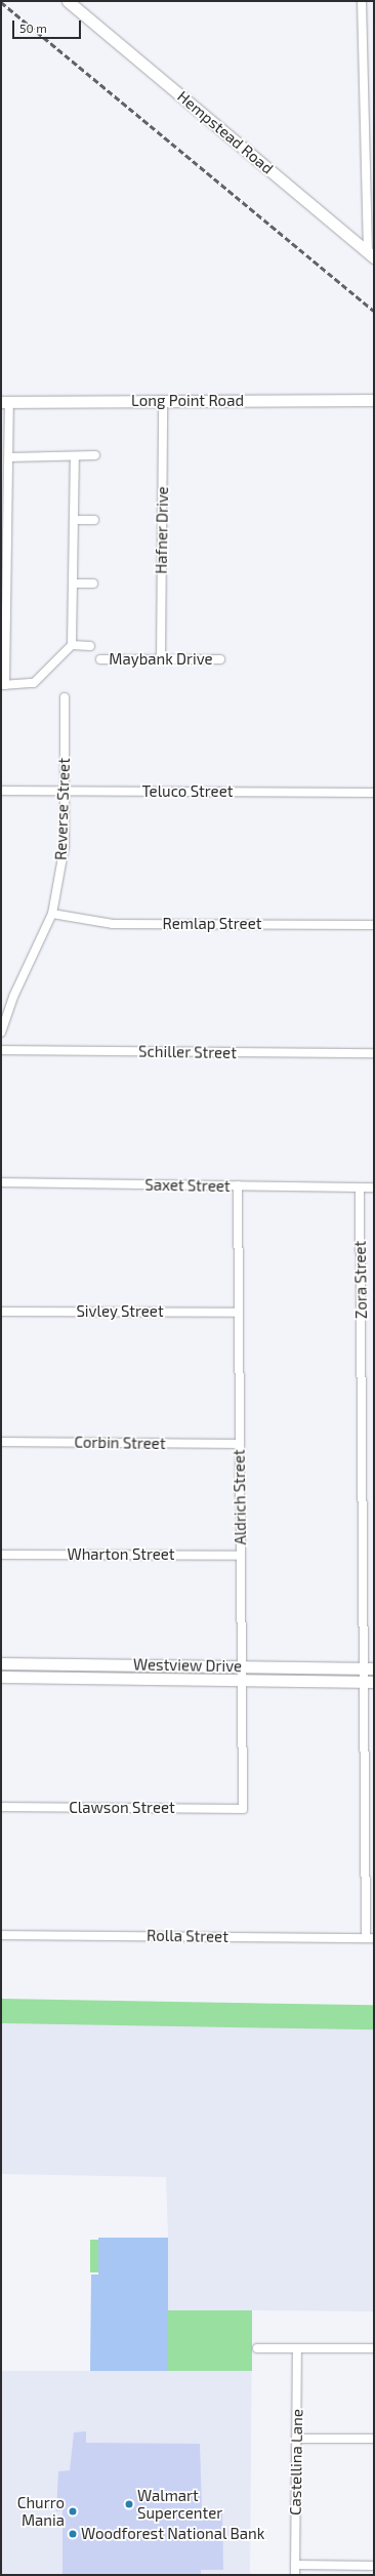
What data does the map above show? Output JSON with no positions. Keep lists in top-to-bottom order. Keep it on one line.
{"streets":{"main road":["Hempstead Road","Long Point Road","Westview Drive"],"street":["Hafner Drive","Maybank Drive","Teluco Street","Reverse Street","Remlap Street","Schiller Street","Saxet Street","Zora Street","Sivley Street","Corbin Street","Aldrich Street","Wharton Street","Clawson Street","Rolla Street","Castellina Lane"]},"crossings":[["Long Point Road","Hafner Drive"],["Hafner Drive","Maybank Drive"],["Teluco Street","Reverse Street"],["Reverse Street","Remlap Street"],["Saxet Street","Zora Street"],["Saxet Street","Aldrich Street"],["Zora Street","Westview Drive"],["Zora Street","Rolla Street"],["Sivley Street","Aldrich Street"],["Corbin Street","Aldrich Street"],["Aldrich Street","Wharton Street"],["Aldrich Street","Westview Drive"],["Aldrich Street","Clawson Street"]],"places":["Walmart Supercenter","Churro Mania","Woodforest National Bank"],"scale_bar":"50 m"}
